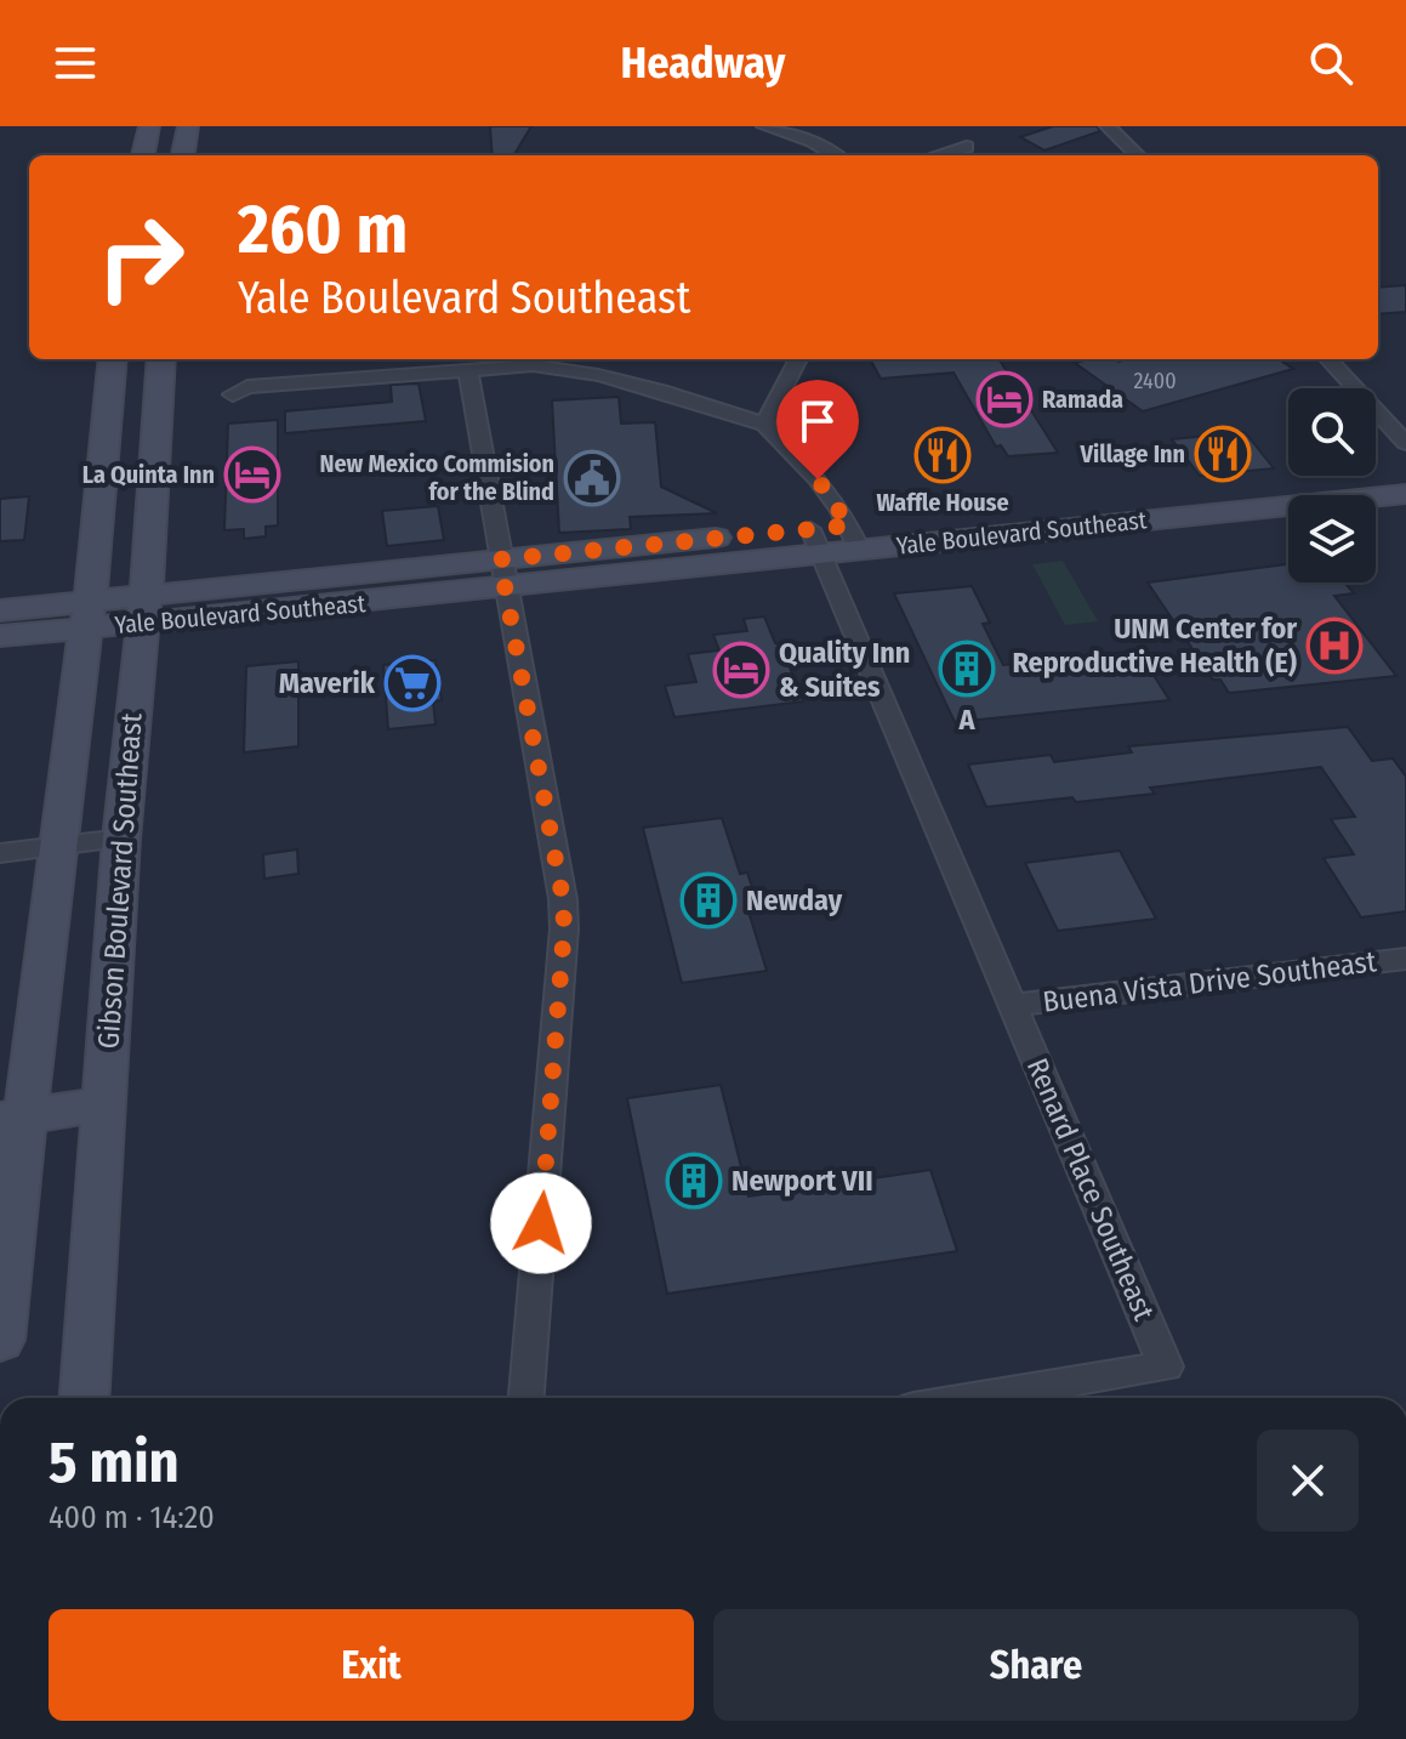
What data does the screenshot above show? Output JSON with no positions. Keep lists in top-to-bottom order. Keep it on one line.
{"streets":{"main road":["Yale Boulevard Southeast","Gibson Boulevard Southeast"],"street":["Buena Vista Drive Southeast","Renard Place Southeast"]},"crossings":[["Yale Boulevard Southeast","Gibson Boulevard Southeast"],["Yale Boulevard Southeast","Renard Place Southeast"],["Buena Vista Drive Southeast","Renard Place Southeast"]],"places":{"hotel":["Ramada","La Quinta Inn","Quality Inn & Suites"],"restaurant":["Village Inn","Waffle House"],"public building":["New Mexico Commision for the Blind"],"hospital":["UNM Center for Reproductive Health (E)"],"building":["A","Newday","Newport VII"],"supermarket":["Maverik"]},"house_numbers":["2400"],"page":{"header":"Headway","turn":["260 m","Yale Boulevard Southeast"],"heading":["5 min","400 m · 14:20"],"buttons":["Exit","Share"]}}
